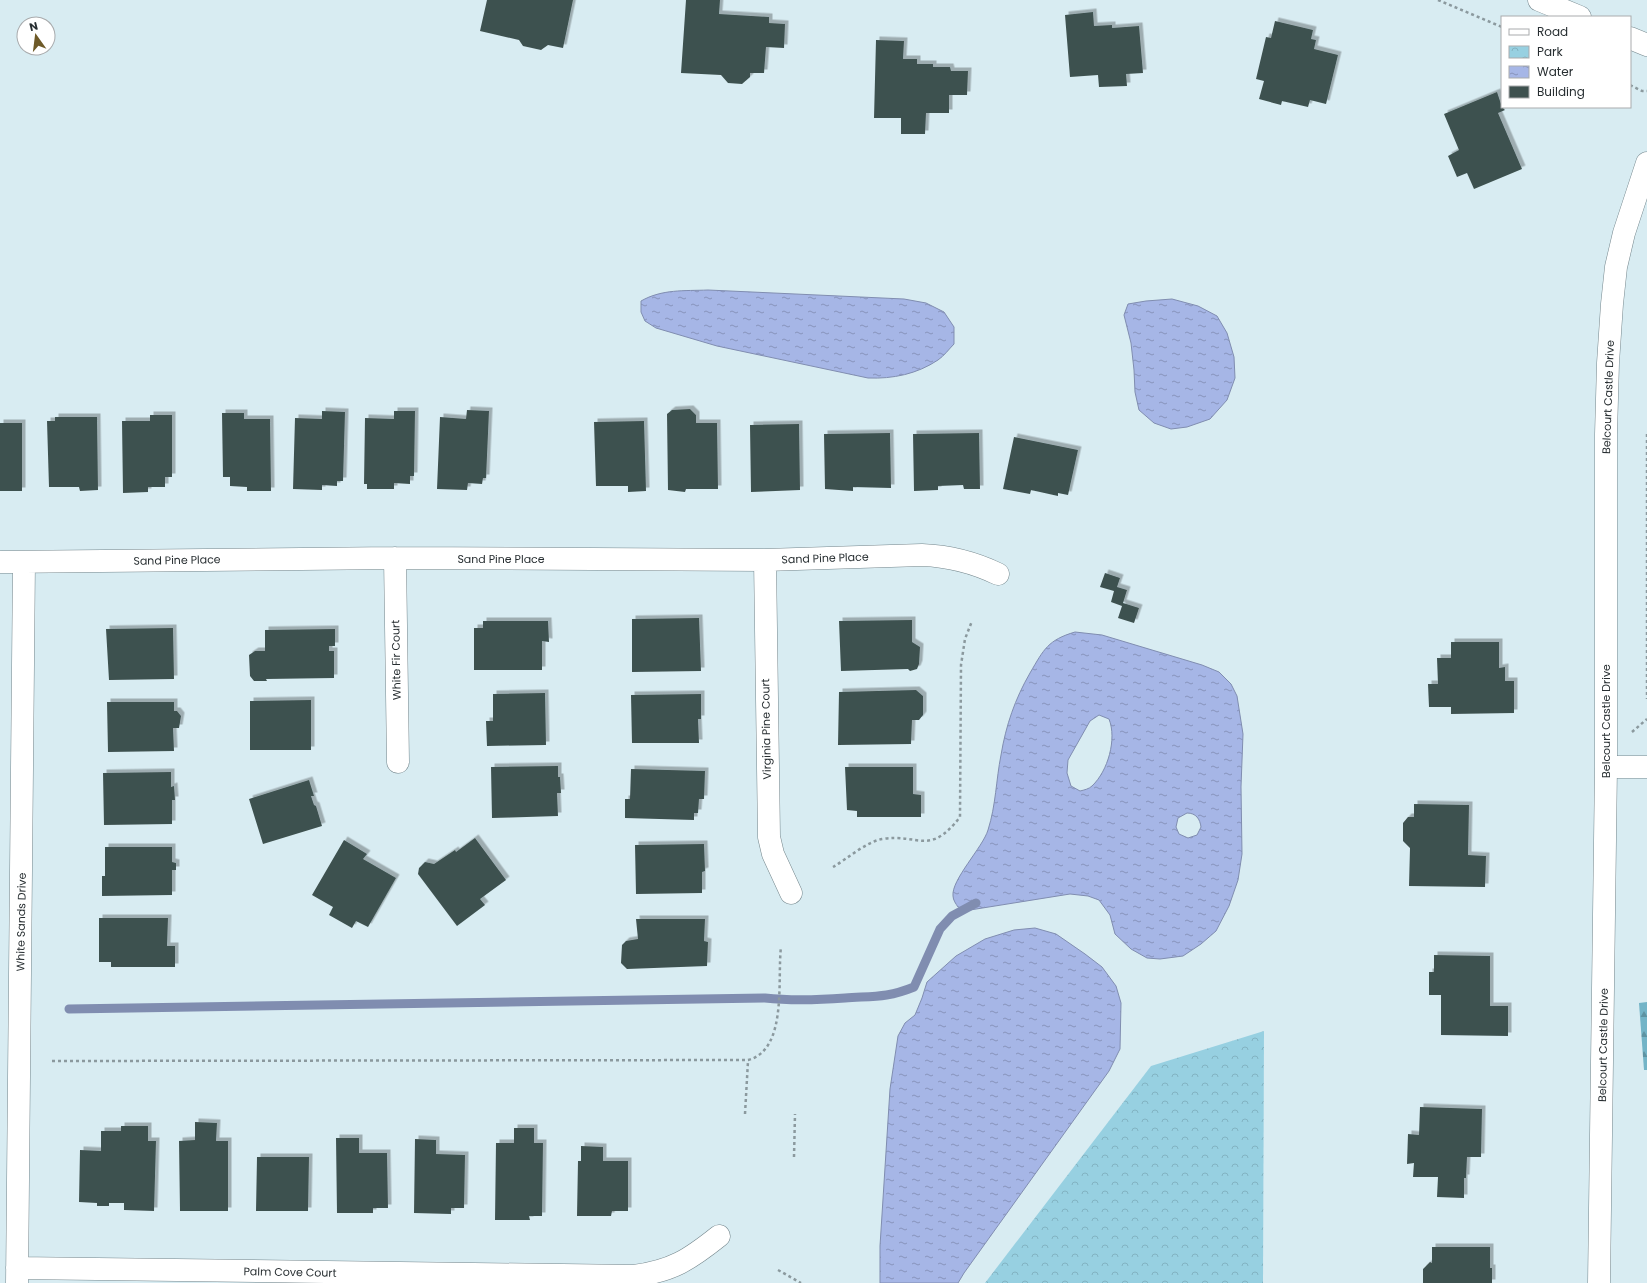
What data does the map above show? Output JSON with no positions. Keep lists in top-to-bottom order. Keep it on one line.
{"streets":{"street":["Belcourt Castle Drive","Sand Pine Place","White Fir Court","Virginia Pine Court","White Sands Drive","Palm Cove Court"]},"crossings":[["Sand Pine Place","White Fir Court"],["Sand Pine Place","Virginia Pine Court"],["Sand Pine Place","White Sands Drive"],["White Sands Drive","Palm Cove Court"]],"legend":["Road","Park","Water","Building"],"north":"top"}
